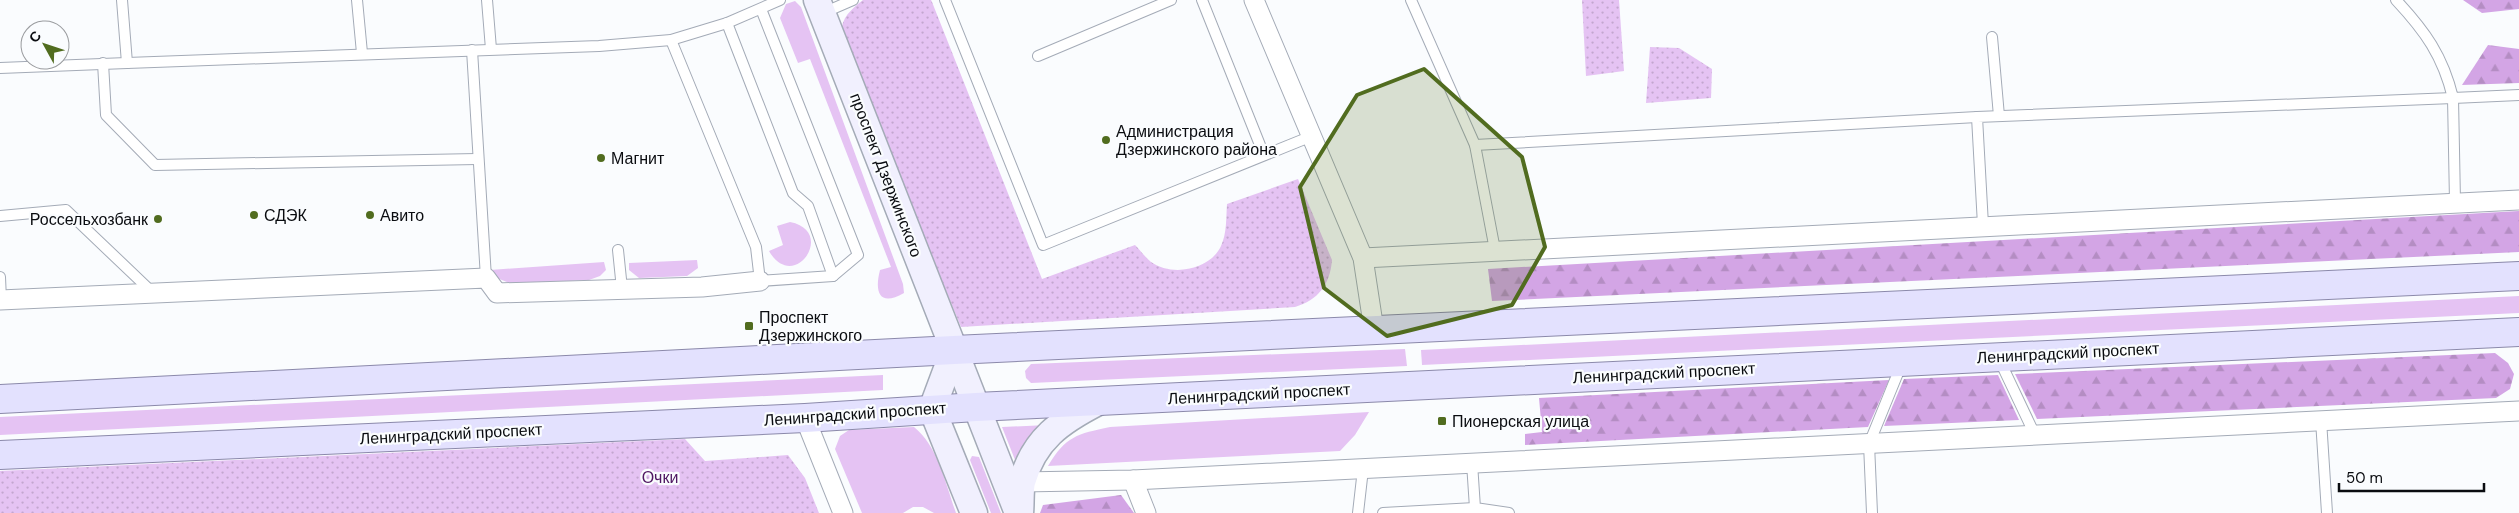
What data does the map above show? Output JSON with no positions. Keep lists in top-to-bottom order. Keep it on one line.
{"streets":{"main road":["проспект Дзержинского","Ленинградский проспект"]},"crossings":[["проспект Дзержинского","Ленинградский проспект"]],"parks":["Очки"],"places":{"other":["Администрация Дзержинского района","Магнит","СДЭК","Авито","Россельхозбанк"],"transit":["Проспект Дзержинского","Пионерская улица"]},"scale_bar":"50 m","north":"top left"}
